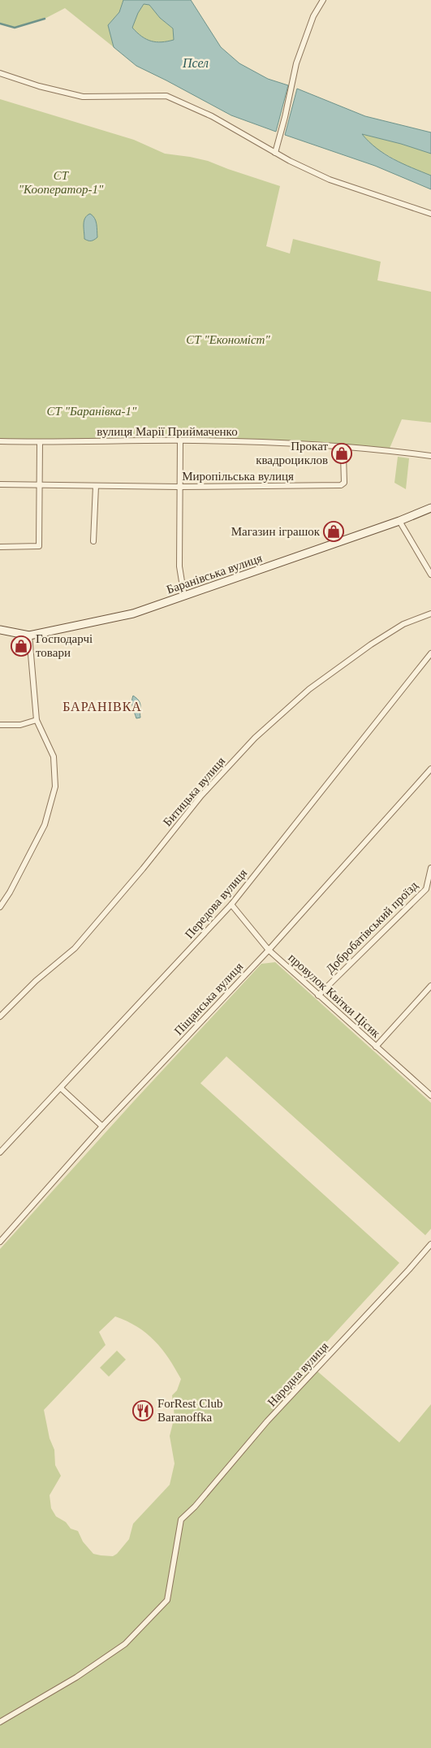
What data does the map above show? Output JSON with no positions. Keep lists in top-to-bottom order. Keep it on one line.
{"streets":{"main road":["Баранівська вулиця"],"street":["вулиця Марії Приймаченко","Миропільська вулиця","Битицька вулиця","Передова вулиця","Добробатівський проїзд","провулок Квітки Цісик","Піщанська вулиця","Народна вулиця"]},"crossings":[["вулиця Марії Приймаченко","Миропільська вулиця"],["Передова вулиця","провулок Квітки Цісик"],["Добробатівський проїзд","провулок Квітки Цісик"],["провулок Квітки Цісик","Піщанська вулиця"]],"districts":["БАРАНІВКА"],"water":["Псел"],"parks":["СТ \"Кооператор-1\"","СТ \"Економіст\"","СТ \"Баранівка-1\""],"places":{"shop":["Прокат квадроциклов","Магазин іграшок","Господарчі товари"],"restaurant":["ForRest Club Baranoffka"]}}
